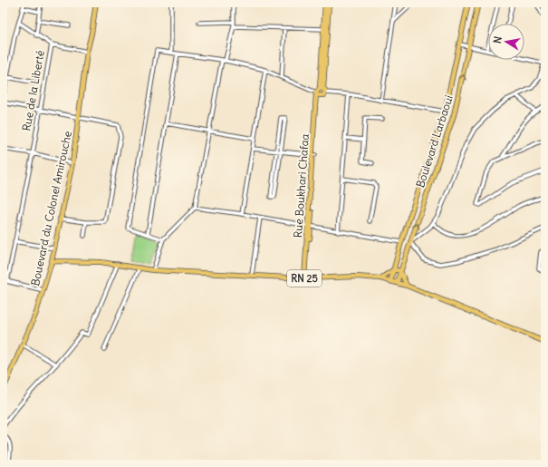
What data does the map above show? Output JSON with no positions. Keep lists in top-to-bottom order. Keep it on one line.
{"streets":{"main road":["Boulevard Larbaoui","Rue Boukhari Chafaa","Bouevard du Colonel Amirouche","RN 25"],"street":["Rue de la Liberté"]},"crossings":[["Rue de la Liberté","Bouevard du Colonel Amirouche"],["Boulevard Larbaoui","RN 25"],["Rue Boukhari Chafaa","RN 25"],["Bouevard du Colonel Amirouche","RN 25"]],"north":"left"}
